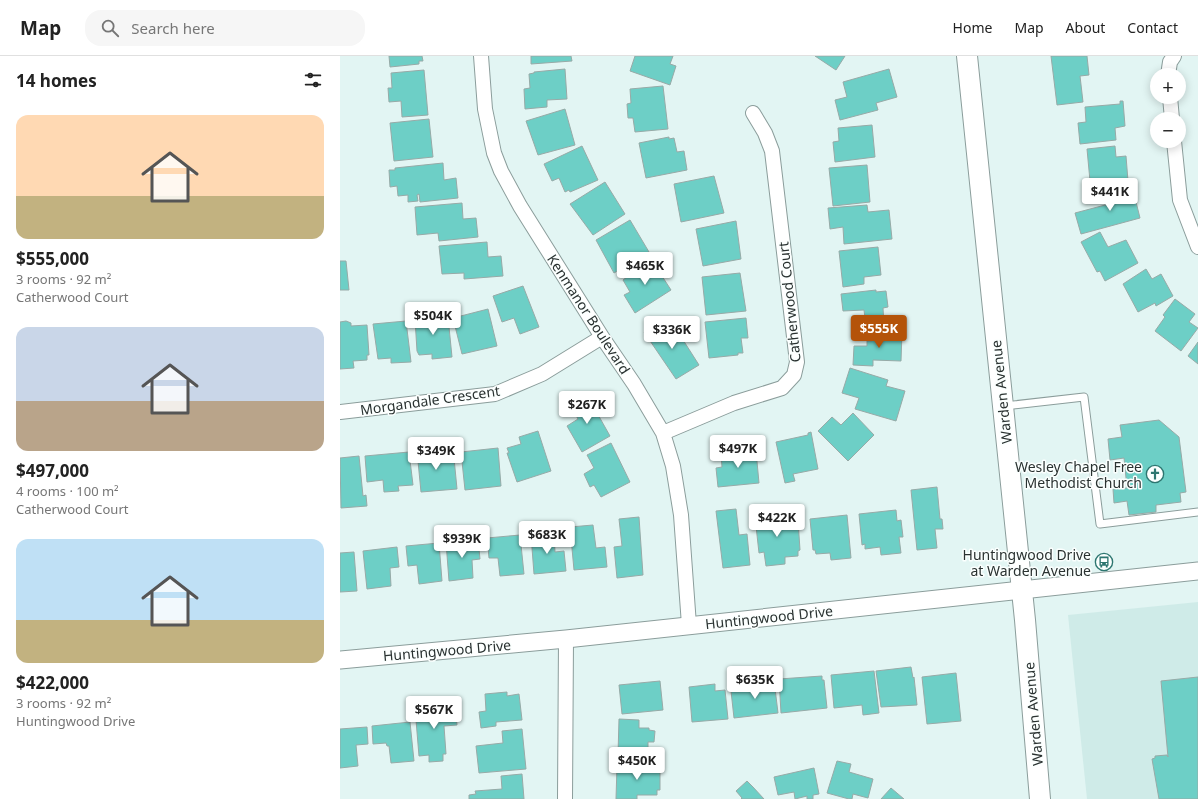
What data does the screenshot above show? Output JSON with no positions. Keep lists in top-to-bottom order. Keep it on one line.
{"streets":{"main road":["Warden Avenue"],"street":["Catherwood Court","Kenmanor Boulevard","Morgandale Crescent","Huntingwood Drive"]},"crossings":[["Catherwood Court","Kenmanor Boulevard"],["Kenmanor Boulevard","Morgandale Crescent"],["Kenmanor Boulevard","Huntingwood Drive"],["Warden Avenue","Huntingwood Drive"]],"places":{"church":["Wesley Chapel Free Methodist Church"],"bus stop":["Huntingwood Drive at Warden Avenue"]},"page":{"header":"Map","search":"Search here","nav":["Home","Map","About","Contact"],"heading":"14 homes","map_buttons":["+","−"],"list":[{"name":"$555,000","note":"3 rooms · 92 m² · Catherwood Court"},{"name":"$497,000","note":"4 rooms · 100 m² · Catherwood Court"},{"name":"$422,000","note":"3 rooms · 92 m² · Huntingwood Drive"}],"price":["$441K","$465K","$504K","$555K","$336K","$267K","$497K","$349K","$422K","$683K","$939K","$635K","$567K","$450K"]}}
